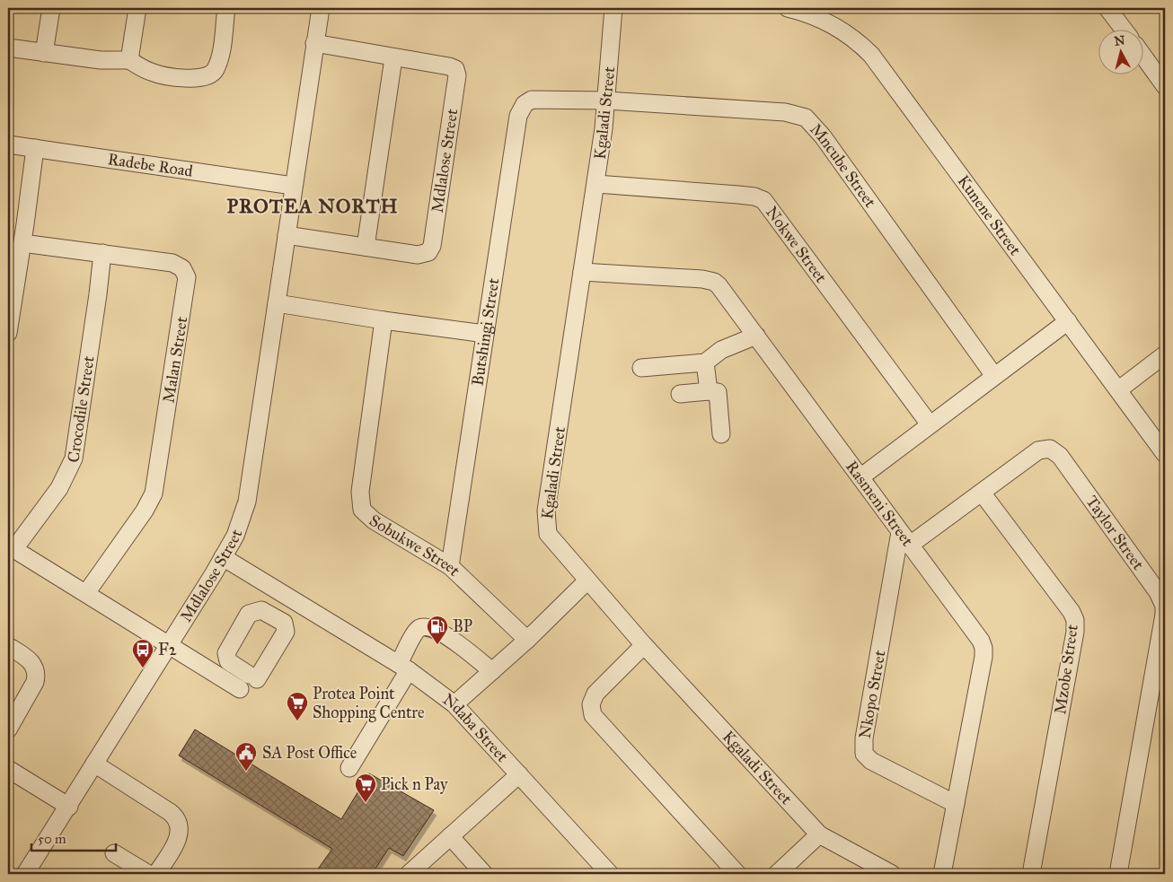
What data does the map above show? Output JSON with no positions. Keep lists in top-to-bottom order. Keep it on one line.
{"streets":{"street":["Kgaladi Street","Mdlalose Street","Radebe Road","Mncube Street","Kunene Street","Nokwe Street","Butshingi Street","Malan Street","Crocodile Street","Rasmeni Street","Taylor Street","Sobukwe Street","Mzobe Street","Nkopo Street","Ndaba Street"]},"crossings":[["Kgaladi Street","Mncube Street"],["Kgaladi Street","Nokwe Street"],["Kgaladi Street","Rasmeni Street"],["Mdlalose Street","Radebe Road"],["Mdlalose Street","Ndaba Street"],["Mncube Street","Butshingi Street"],["Butshingi Street","Sobukwe Street"],["Malan Street","Crocodile Street"],["Rasmeni Street","Taylor Street"],["Rasmeni Street","Nkopo Street"],["Taylor Street","Mzobe Street"],["Taylor Street","Nkopo Street"]],"districts":["PROTEA NORTH"],"places":{"fuel station":["BP"],"bus stop":["F2"],"supermarket":["Protea Point Shopping Centre","Pick n Pay"],"public building":["SA Post Office"]},"scale_bar":"50 m","north":"top"}
